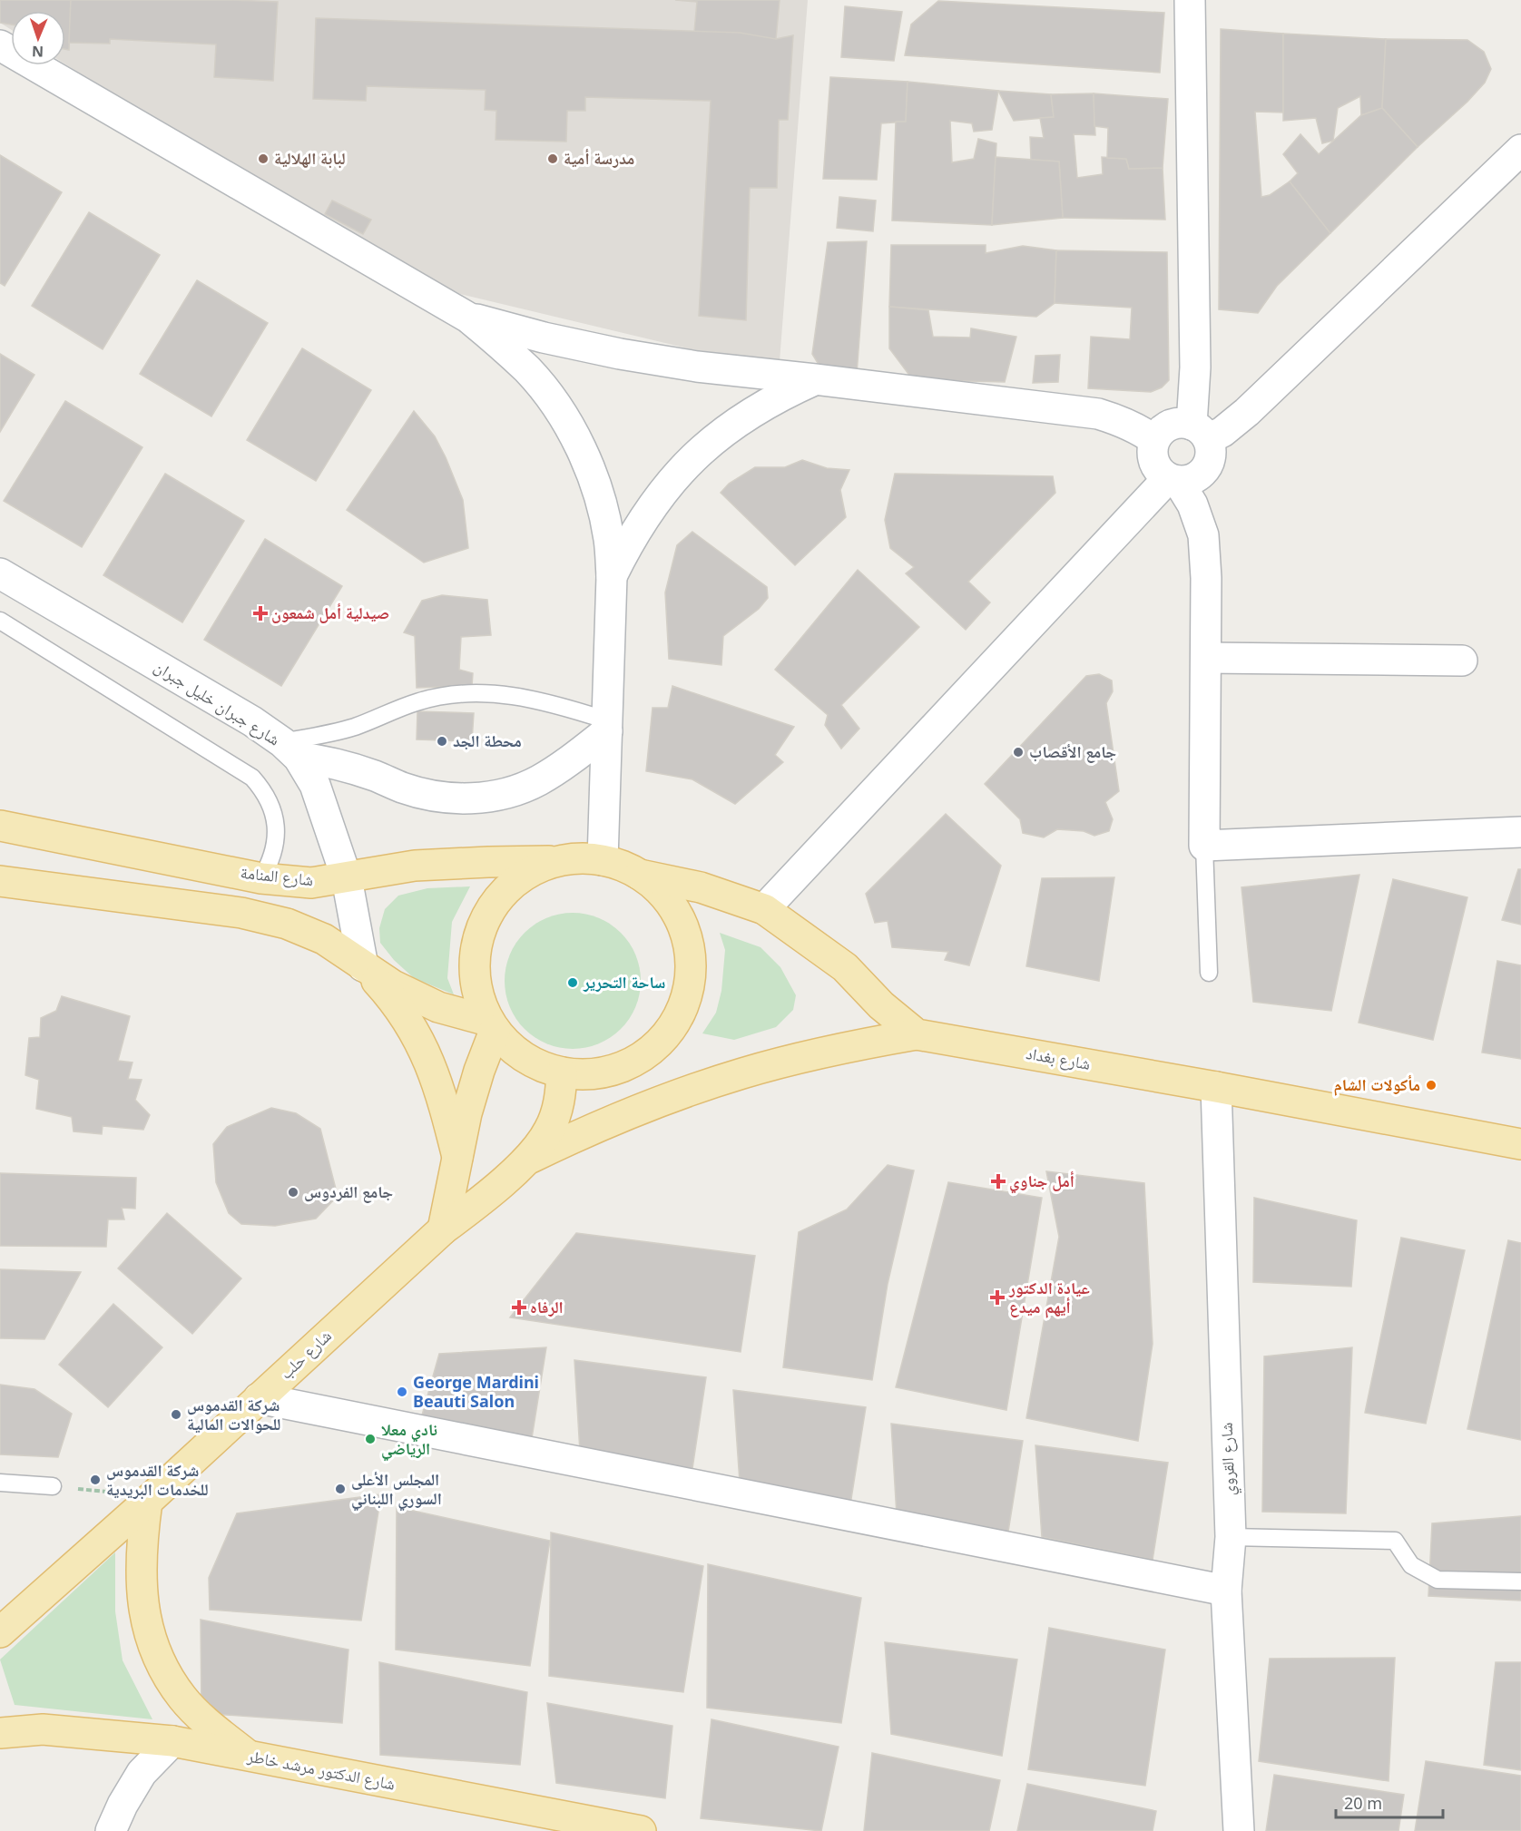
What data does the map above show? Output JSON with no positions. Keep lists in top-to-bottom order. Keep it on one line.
{"streets":{"main road":["شارع جبران خليل جبران","شارع المنامة","شارع بغداد","شارع حلب","شارع القروي","شارع الدكتور مرشد خاطر"]},"crossings":[["شارع جبران خليل جبران","شارع المنامة"],["شارع بغداد","شارع القروي"]],"places":{"other":["لبابة الهلالية","مدرسة أمية","محطة الجد","جامع الأقصاب","ساحة التحرير","مأكولات الشام","جامع الفردوس","George Mardini Beauti Salon","شركة القدموس للحوالات المالية","نادي معلا الرياضي","شركة القدموس للخدمات البريدية","المجلس الأعلى السوري اللبناني"],"health":["صيدلية أمل شمعون","أمل جناوي","عيادة الدكتور أيهم ميدع","الرفاه"]},"scale_bar":"20 m","north":"bottom"}
